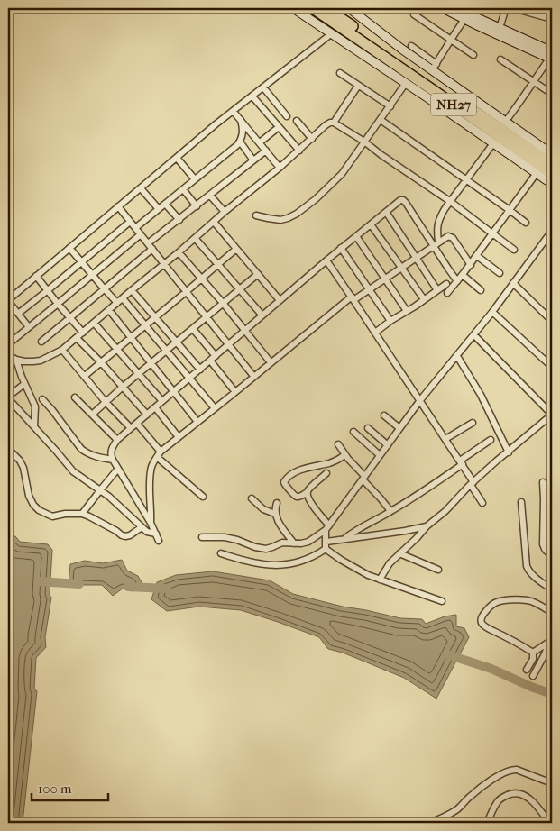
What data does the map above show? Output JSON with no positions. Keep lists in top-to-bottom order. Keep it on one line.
{"streets":{"highway":["NH27"]},"scale_bar":"100 m"}
